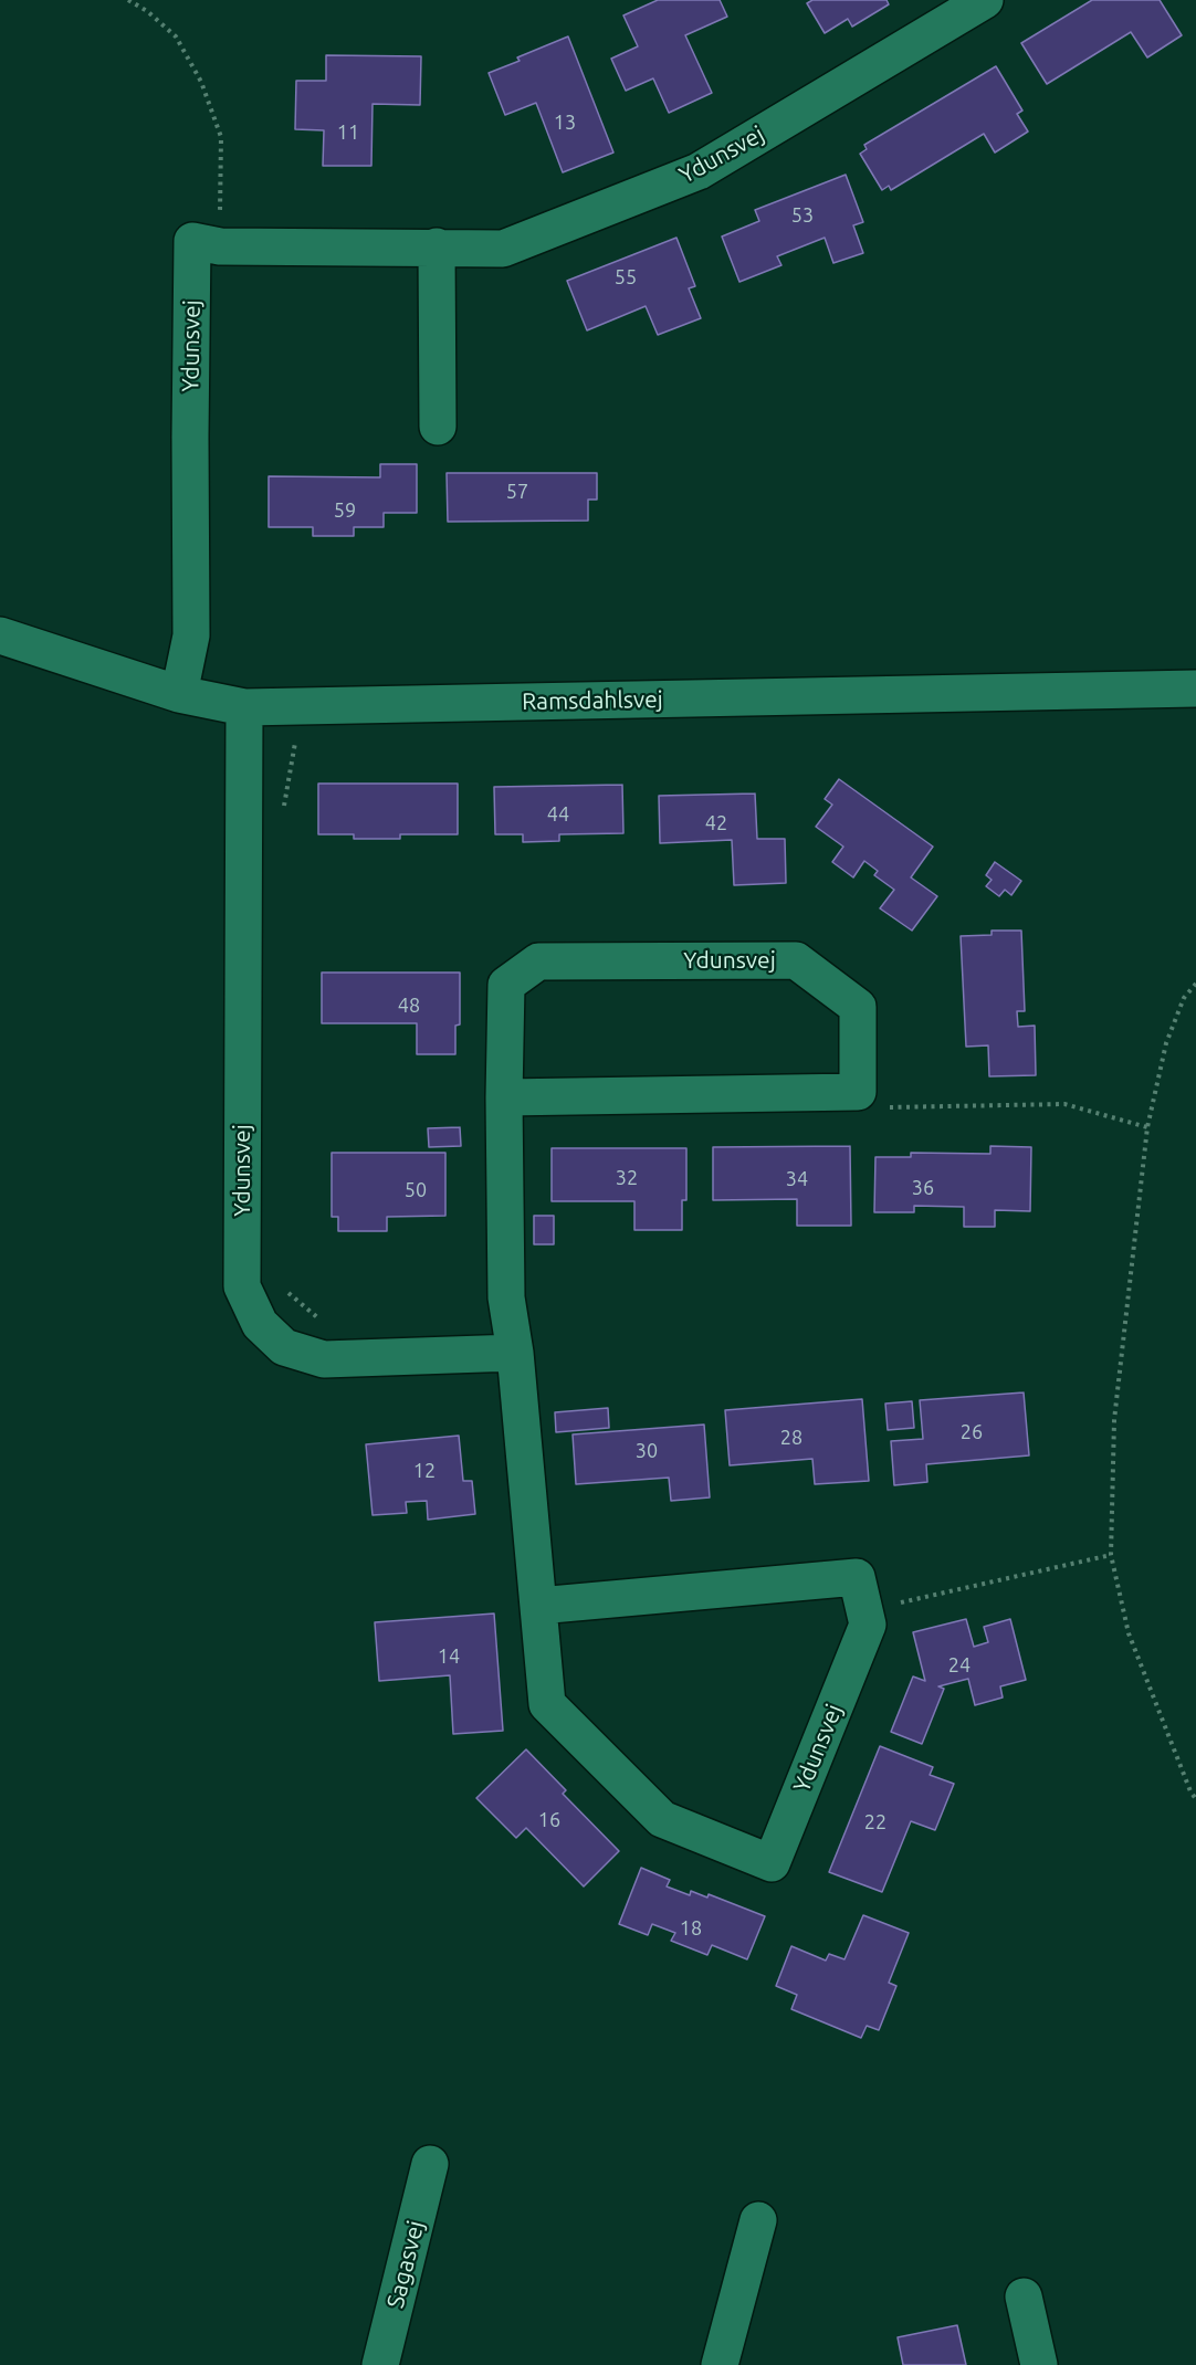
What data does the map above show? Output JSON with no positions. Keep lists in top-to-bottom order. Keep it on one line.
{"streets":{"street":["Ydunsvej","Ramsdahlsvej","Sagasvej"]},"crossings":[["Ydunsvej","Ramsdahlsvej"]],"house_numbers":["13","11","53","55","57","59","44","42","48","32","34","36","50","26","28","30","12","14","24","16","22","18"]}
